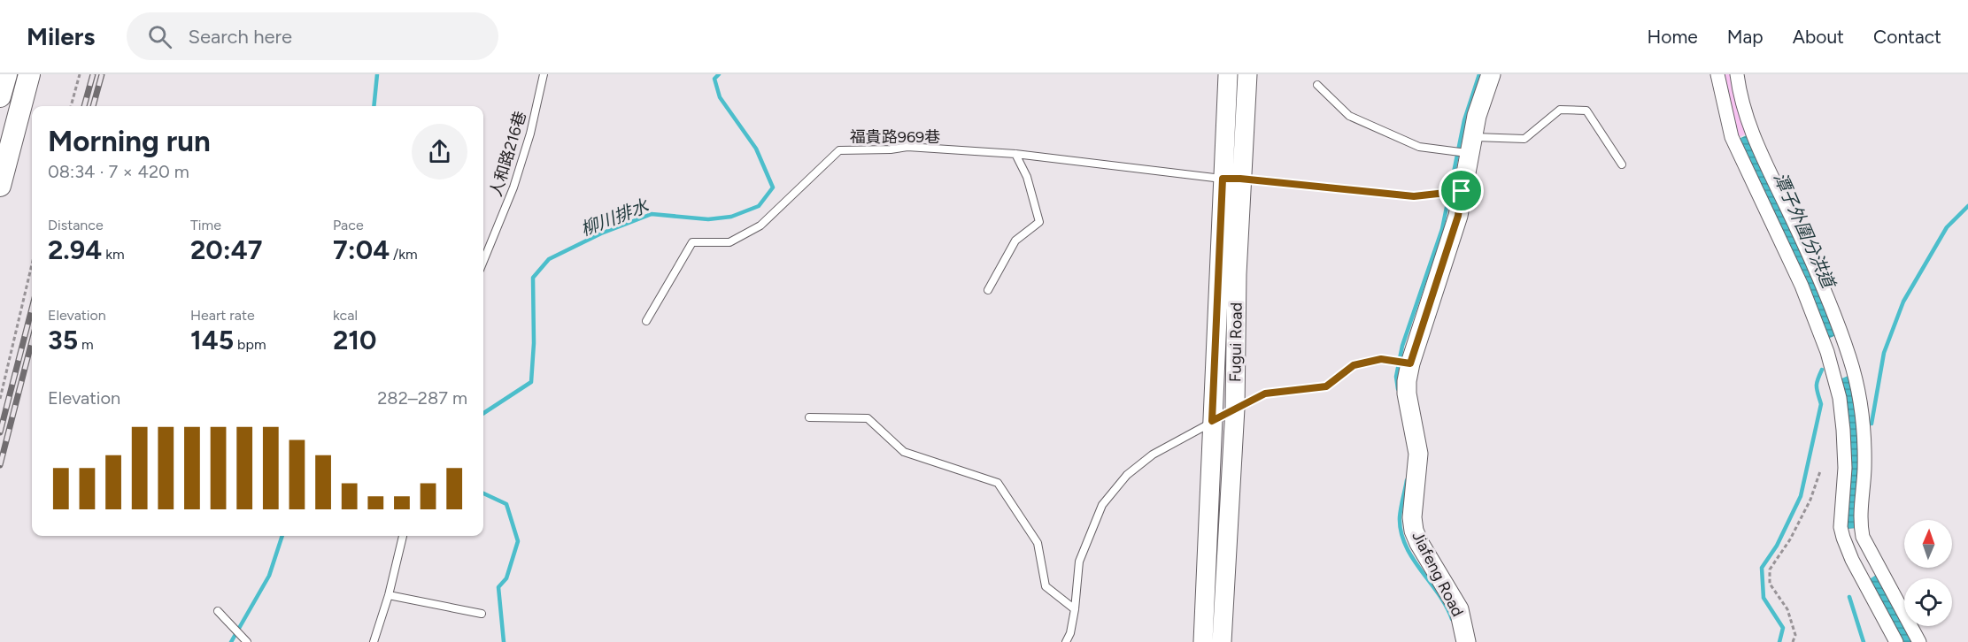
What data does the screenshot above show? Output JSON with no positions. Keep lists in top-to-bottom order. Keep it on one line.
{"streets":{"street":["Fugui Road","Jiafeng Road"],"lane":["福貴路969巷","人和路216巷"]},"crossings":[["福貴路969巷","Fugui Road"],["福貴路969巷","Jiafeng Road"]],"water":["柳川排水","潭子外圍分洪道"],"north":"top","page":{"header":"Milers","search":"Search here","nav":["Home","Map","About","Contact"],"heading":["Morning run","08:34 · 7 × 420 m"],"stats":[["Distance","2.94 km"],["Time","20:47"],["Pace","7:04 /km"],["Elevation","35 m"],["Heart rate","145 bpm"],["kcal","210"]],"chart":["Elevation","282–287 m"]}}
